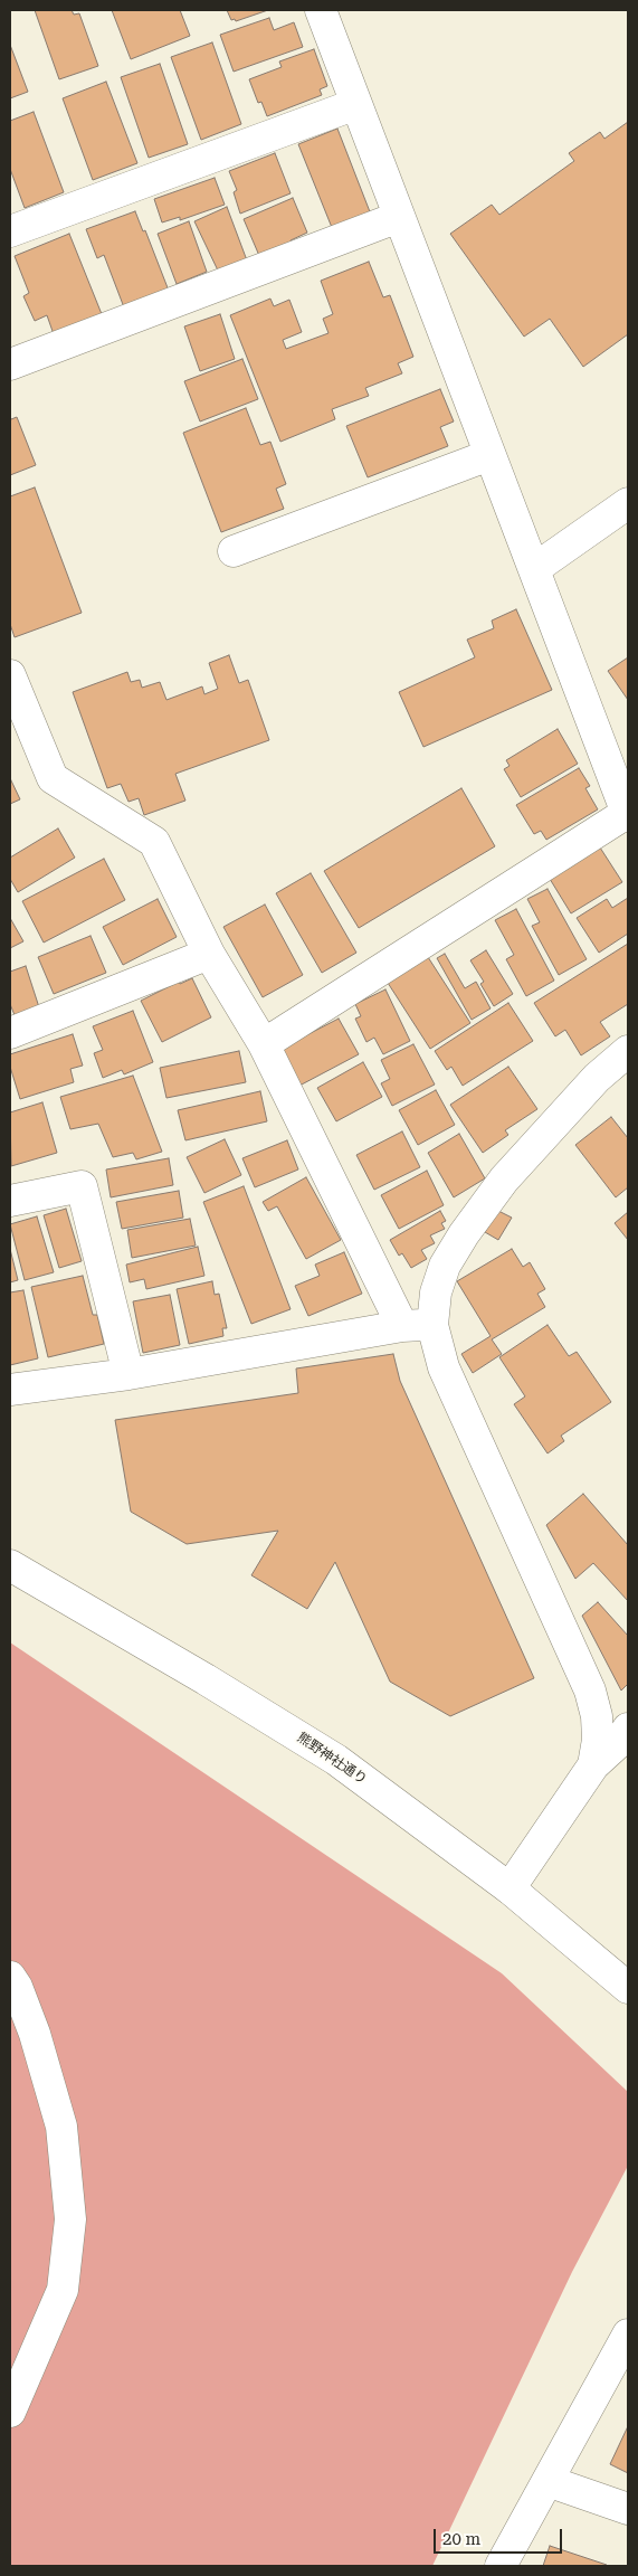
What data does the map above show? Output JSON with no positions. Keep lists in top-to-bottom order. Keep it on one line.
{"streets":{"street":["熊野神社通り"]},"scale_bar":"20 m"}
